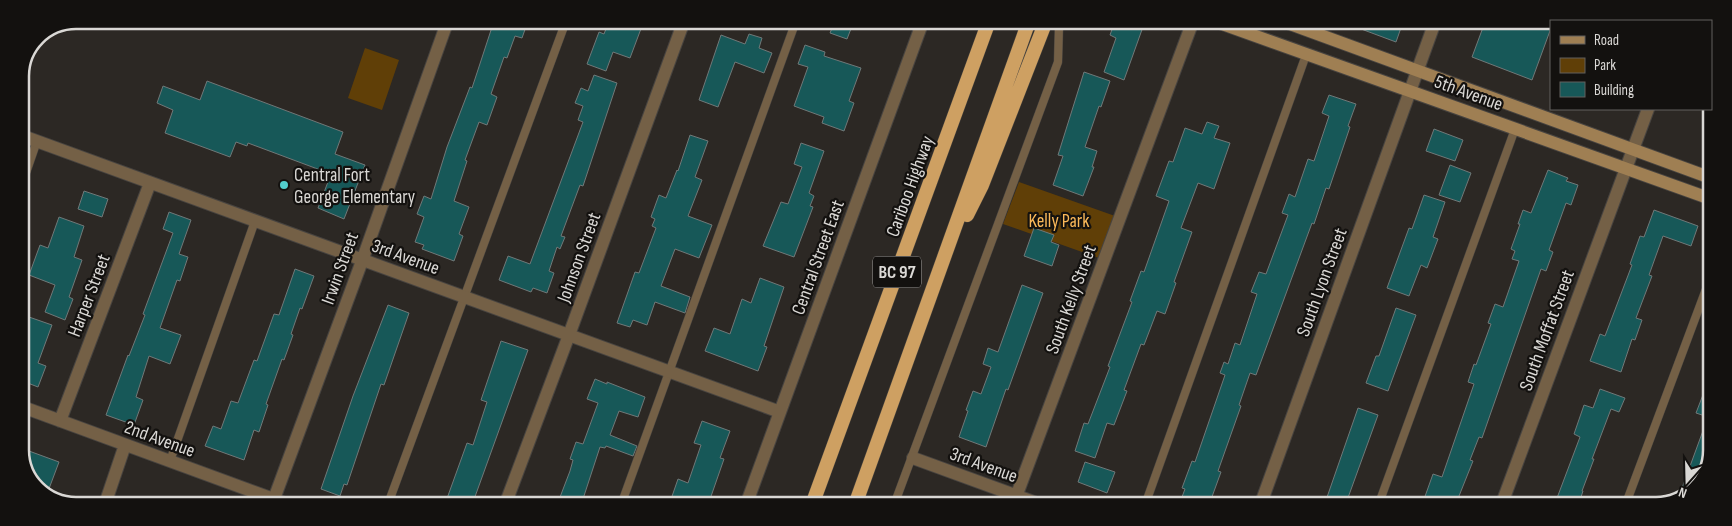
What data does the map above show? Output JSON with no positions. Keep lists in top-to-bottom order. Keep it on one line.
{"streets":{"highway":["Cariboo Highway","BC 97"],"main road":["5th Avenue"],"street":["3rd Avenue","Johnson Street","Central Street East","Irwin Street","South Lyon Street","Harper Street","South Kelly Street","South Moffat Street","2nd Avenue"]},"crossings":[["5th Avenue","South Lyon Street"],["5th Avenue","South Moffat Street"],["3rd Avenue","Johnson Street"],["3rd Avenue","Central Street East"],["3rd Avenue","Irwin Street"],["3rd Avenue","Harper Street"],["Harper Street","2nd Avenue"]],"parks":["Kelly Park"],"places":["Central Fort George Elementary"],"legend":["Road","Park","Building"],"north":"bottom"}
